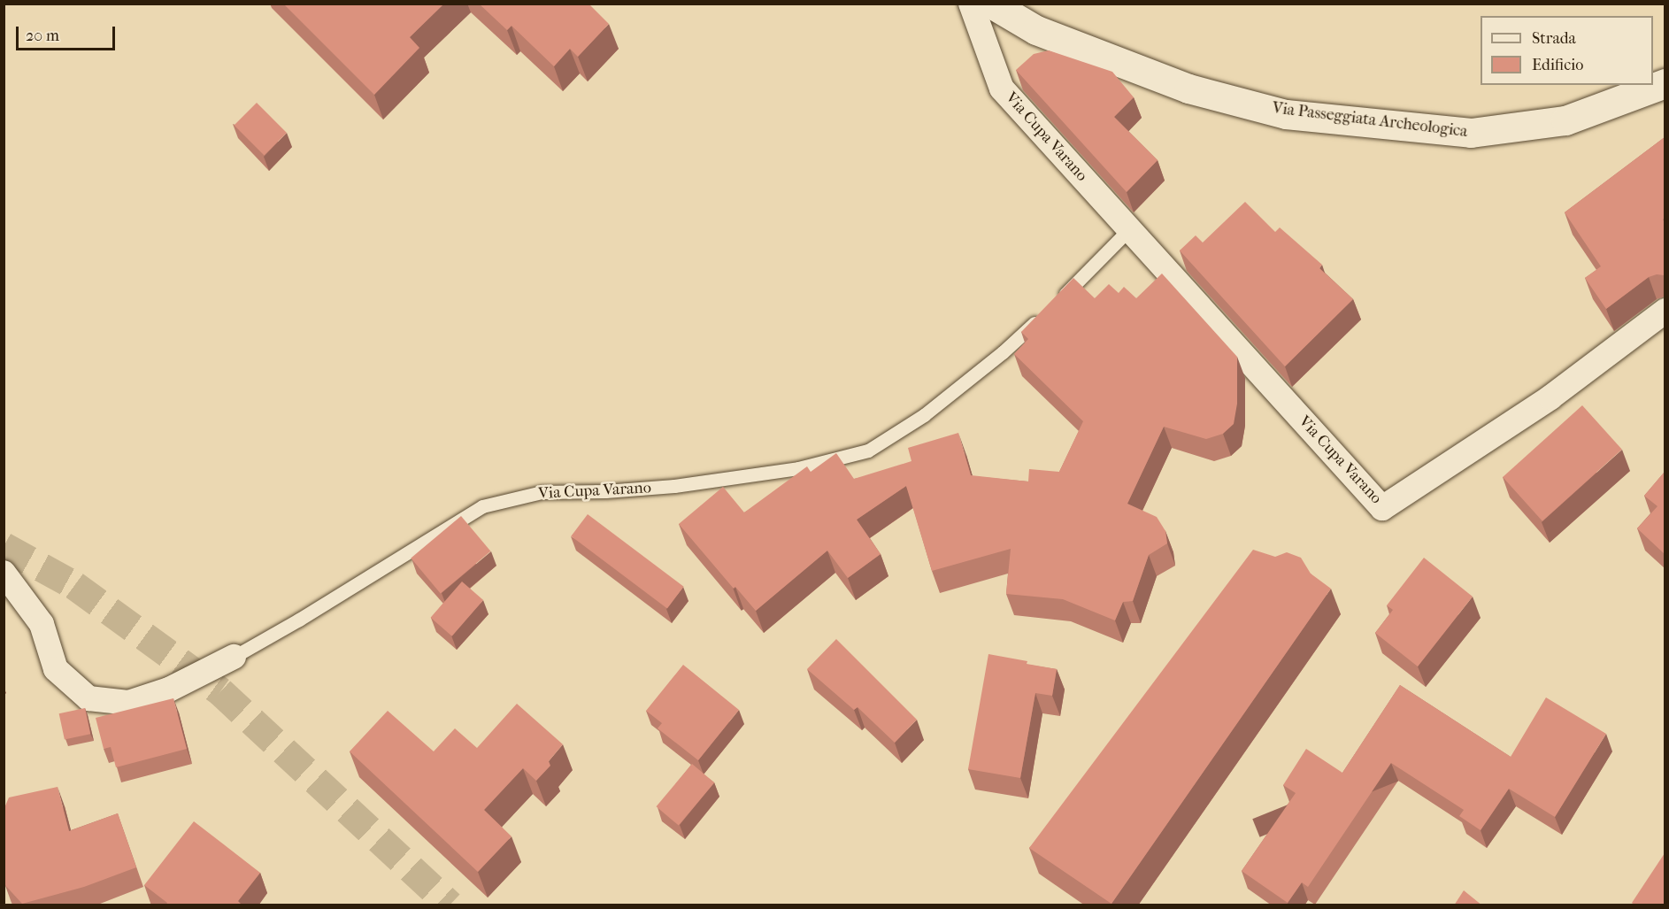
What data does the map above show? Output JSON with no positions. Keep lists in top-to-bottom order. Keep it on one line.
{"streets":{"street":["Via Passeggiata Archeologica","Via Cupa Varano"]},"legend":["Strada","Edificio"],"scale_bar":"20 m"}
